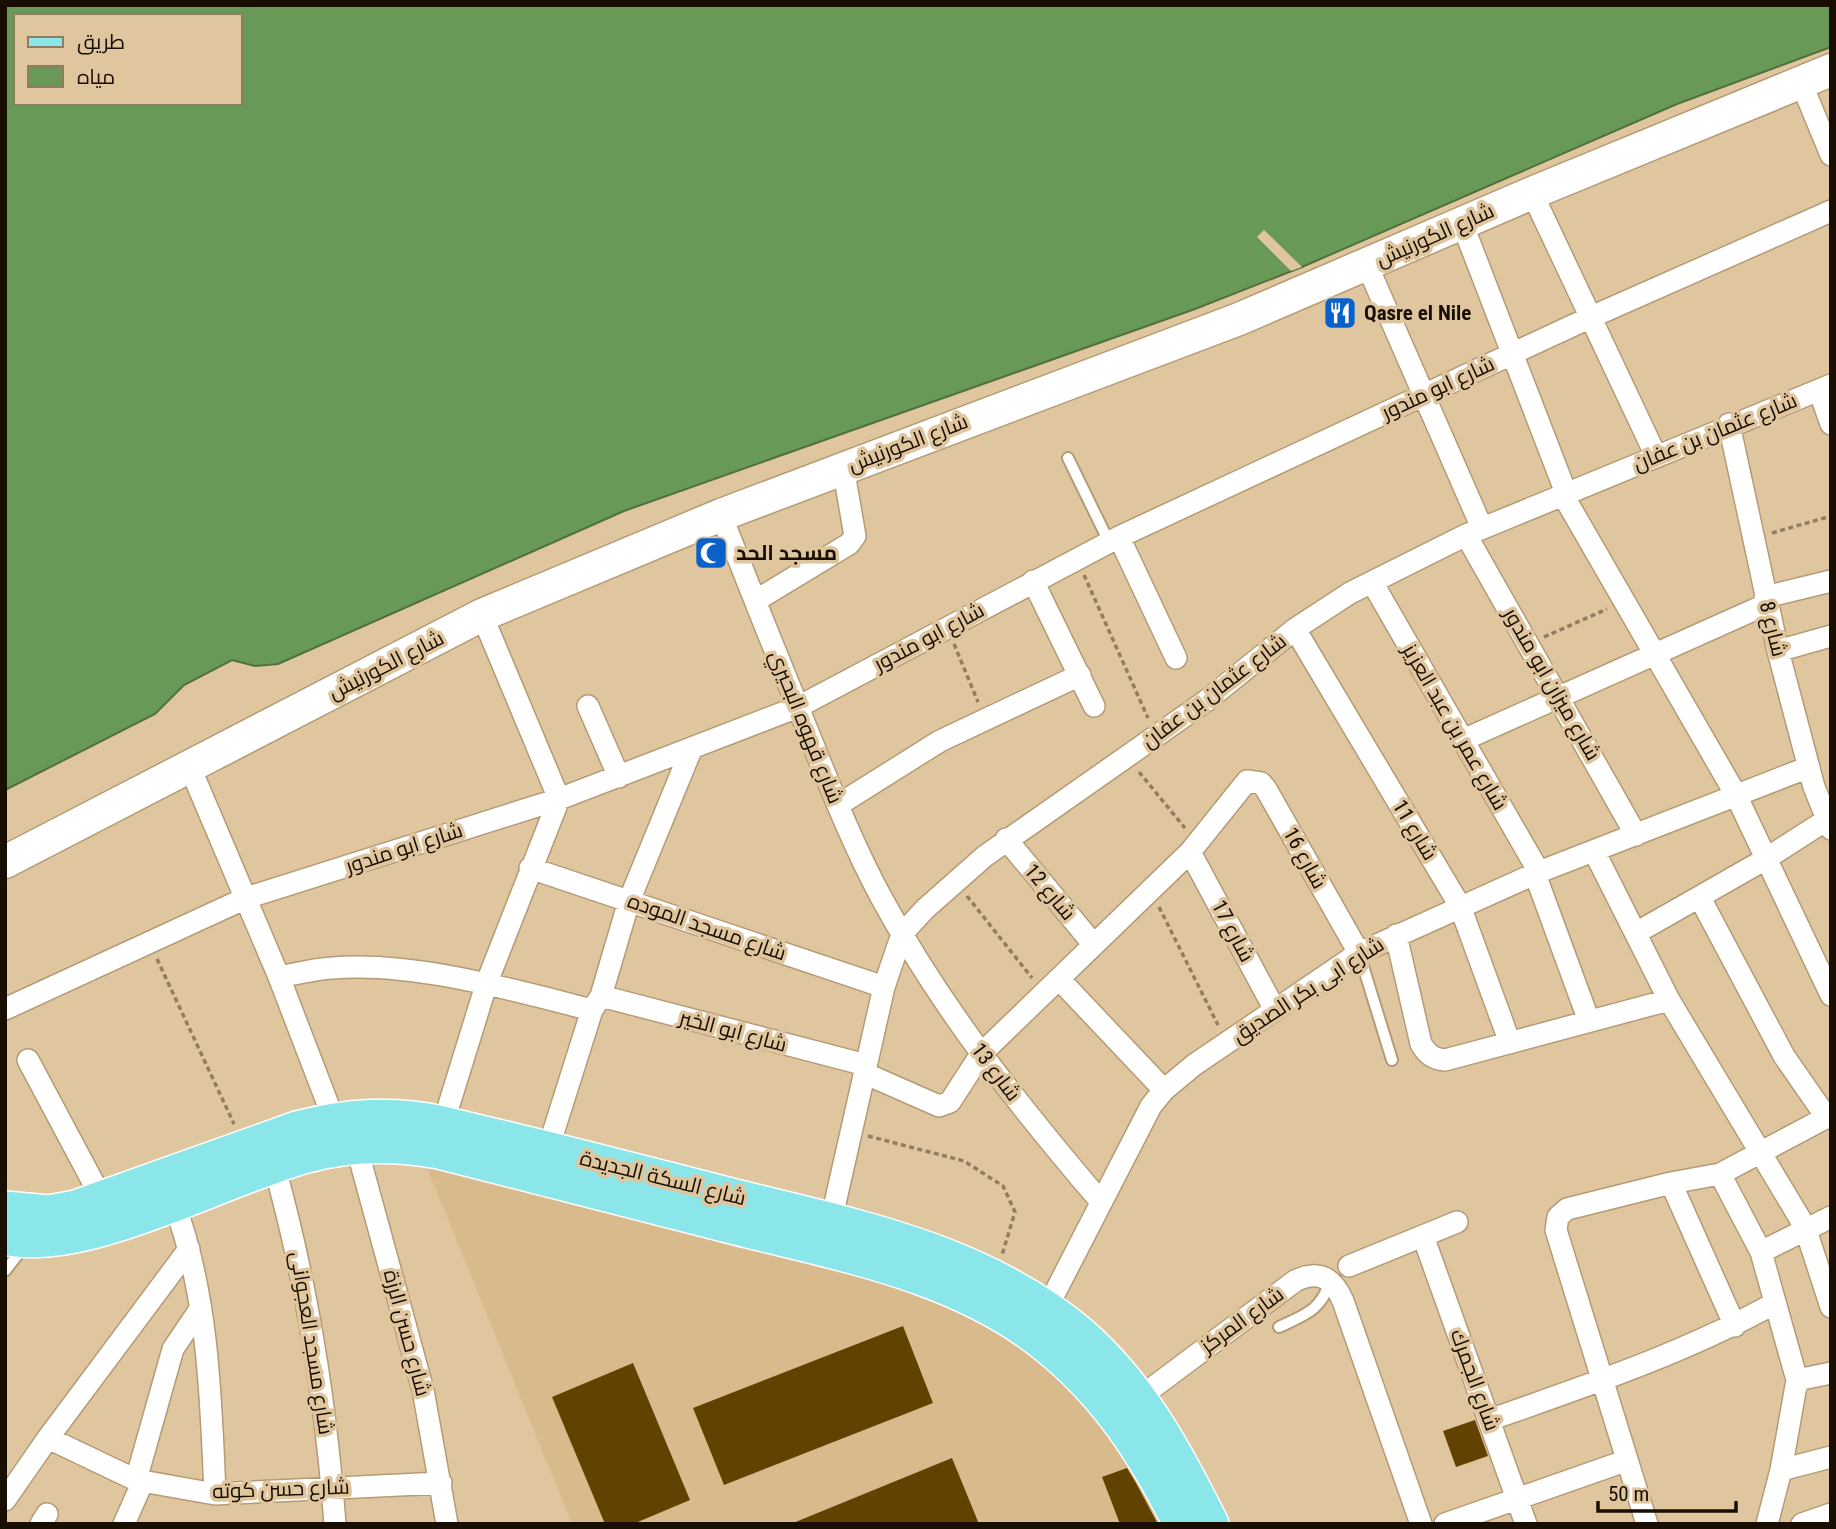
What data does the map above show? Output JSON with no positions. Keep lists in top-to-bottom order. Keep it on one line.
{"streets":{"main road":["شارع الكورنيش","شارع السكة الجديدة"],"street":["شارع ابو مندور","شارع عثمان بن عفان","شارع 8","شارع ميزان ابو مندور","شارع قهوه البحيري","شارع عمر بن عبد العزيز","شارع 11","شارع 16","شارع 12","شارع مسجد الموده","شارع 17","شارع ابى بكر الصديق","شارع ابو الخير","شارع 13","شارع المركز","شارع حسن الرزة","شارع مسجد العجوانى","شارع الجمرك","شارع حسن كوته"]},"crossings":[["شارع الكورنيش","شارع ميزان ابو مندور"],["شارع الكورنيش","شارع قهوه البحيري"],["شارع الكورنيش","شارع حسن الرزة"],["شارع ابو مندور","شارع ميزان ابو مندور"],["شارع ابو مندور","شارع قهوه البحيري"],["شارع ابو مندور","شارع حسن الرزة"],["شارع عثمان بن عفان","شارع 8"],["شارع عثمان بن عفان","شارع ميزان ابو مندور"],["شارع عثمان بن عفان","شارع قهوه البحيري"],["شارع عثمان بن عفان","شارع عمر بن عبد العزيز"],["شارع عثمان بن عفان","شارع 11"],["شارع عثمان بن عفان","شارع 12"],["شارع عثمان بن عفان","شارع مسجد الموده"],["شارع عثمان بن عفان","شارع ابو الخير"],["شارع عثمان بن عفان","شارع 13"],["شارع عثمان بن عفان","شارع السكة الجديدة"],["شارع 8","شارع ابى بكر الصديق"],["شارع ميزان ابو مندور","شارع ابى بكر الصديق"],["شارع قهوه البحيري","شارع 13"],["شارع عمر بن عبد العزيز","شارع ابى بكر الصديق"],["شارع 11","شارع ابى بكر الصديق"],["شارع 16","شارع 17"],["شارع 16","شارع ابى بكر الصديق"],["شارع 17","شارع ابى بكر الصديق"],["شارع ابى بكر الصديق","شارع 13"],["شارع ابى بكر الصديق","شارع السكة الجديدة"],["شارع ابو الخير","شارع 13"],["شارع ابو الخير","شارع حسن الرزة"],["شارع السكة الجديدة","شارع المركز"],["شارع السكة الجديدة","شارع حسن الرزة"],["شارع السكة الجديدة","شارع مسجد العجوانى"],["شارع حسن الرزة","شارع حسن كوته"],["شارع مسجد العجوانى","شارع حسن كوته"]],"places":{"restaurant":["Qasre el Nile"],"mosque":["مسجد الحد"]},"legend":["طريق","مياه"],"scale_bar":"50 m"}
